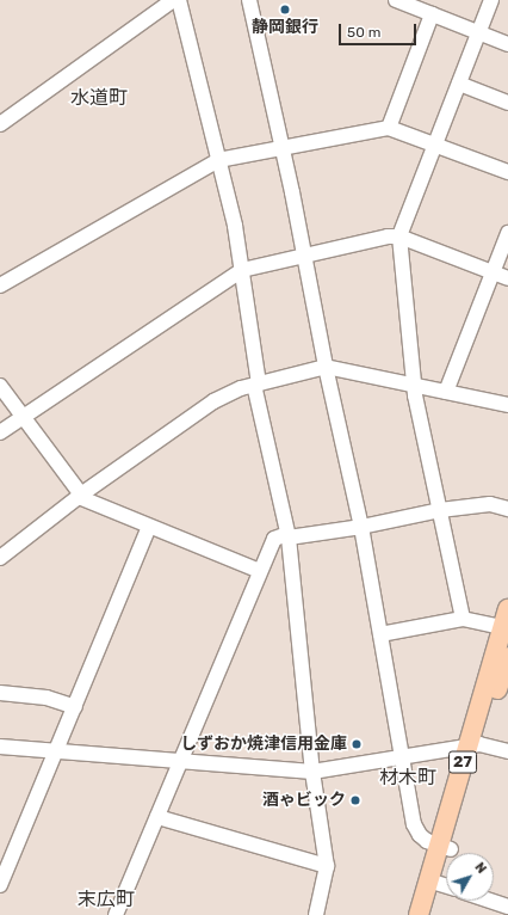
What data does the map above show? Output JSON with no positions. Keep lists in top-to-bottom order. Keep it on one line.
{"streets":{"main road":["27"]},"districts":["水道町","材木町","末広町"],"places":["静岡銀行","しずおか焼津信用金庫","酒ゃビック"],"scale_bar":"50 m","north":"top right"}
